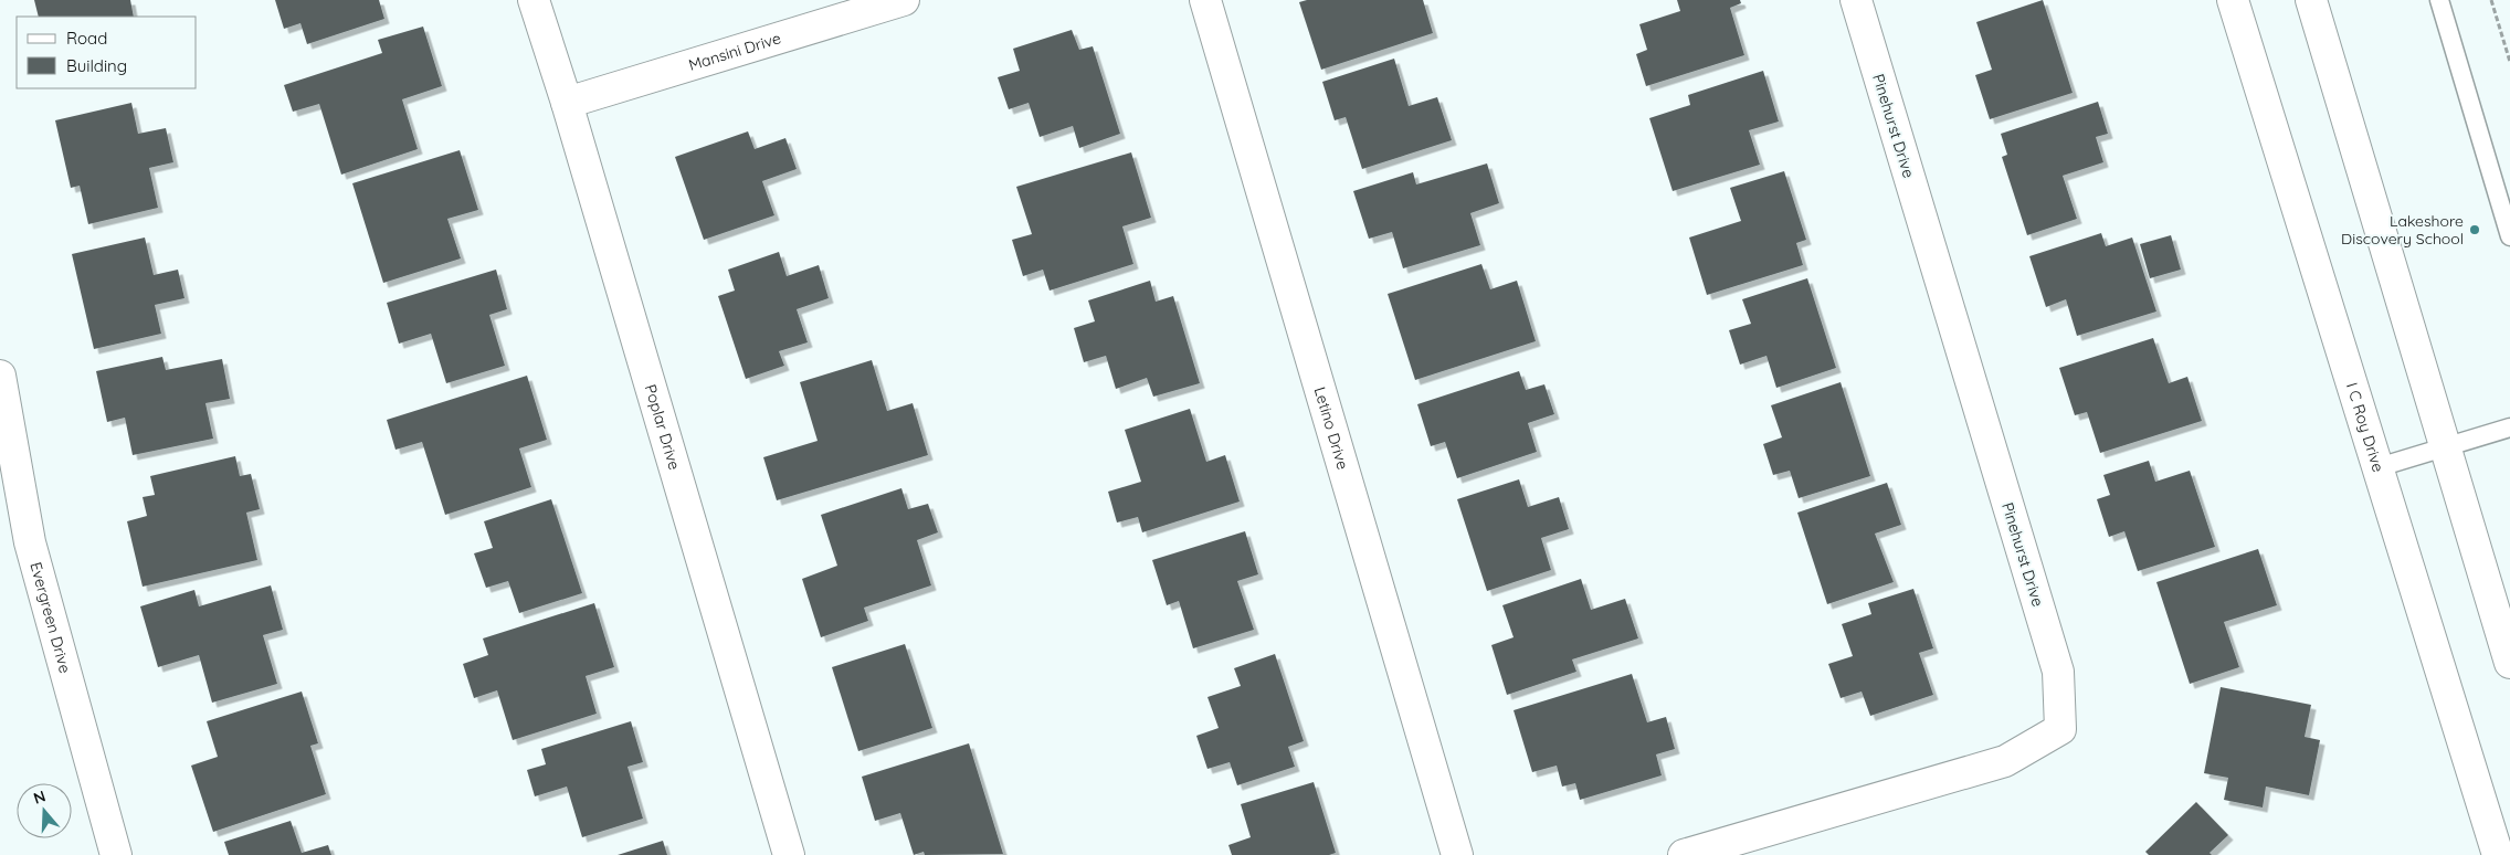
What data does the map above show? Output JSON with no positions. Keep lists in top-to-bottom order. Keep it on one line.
{"streets":{"street":["Mansini Drive","Pinehurst Drive","Poplar Drive","Letino Drive","I C Roy Drive","Evergreen Drive"]},"crossings":[["Mansini Drive","Poplar Drive"]],"places":["Lakeshore Discovery School"],"legend":["Road","Building"],"north":"top"}
